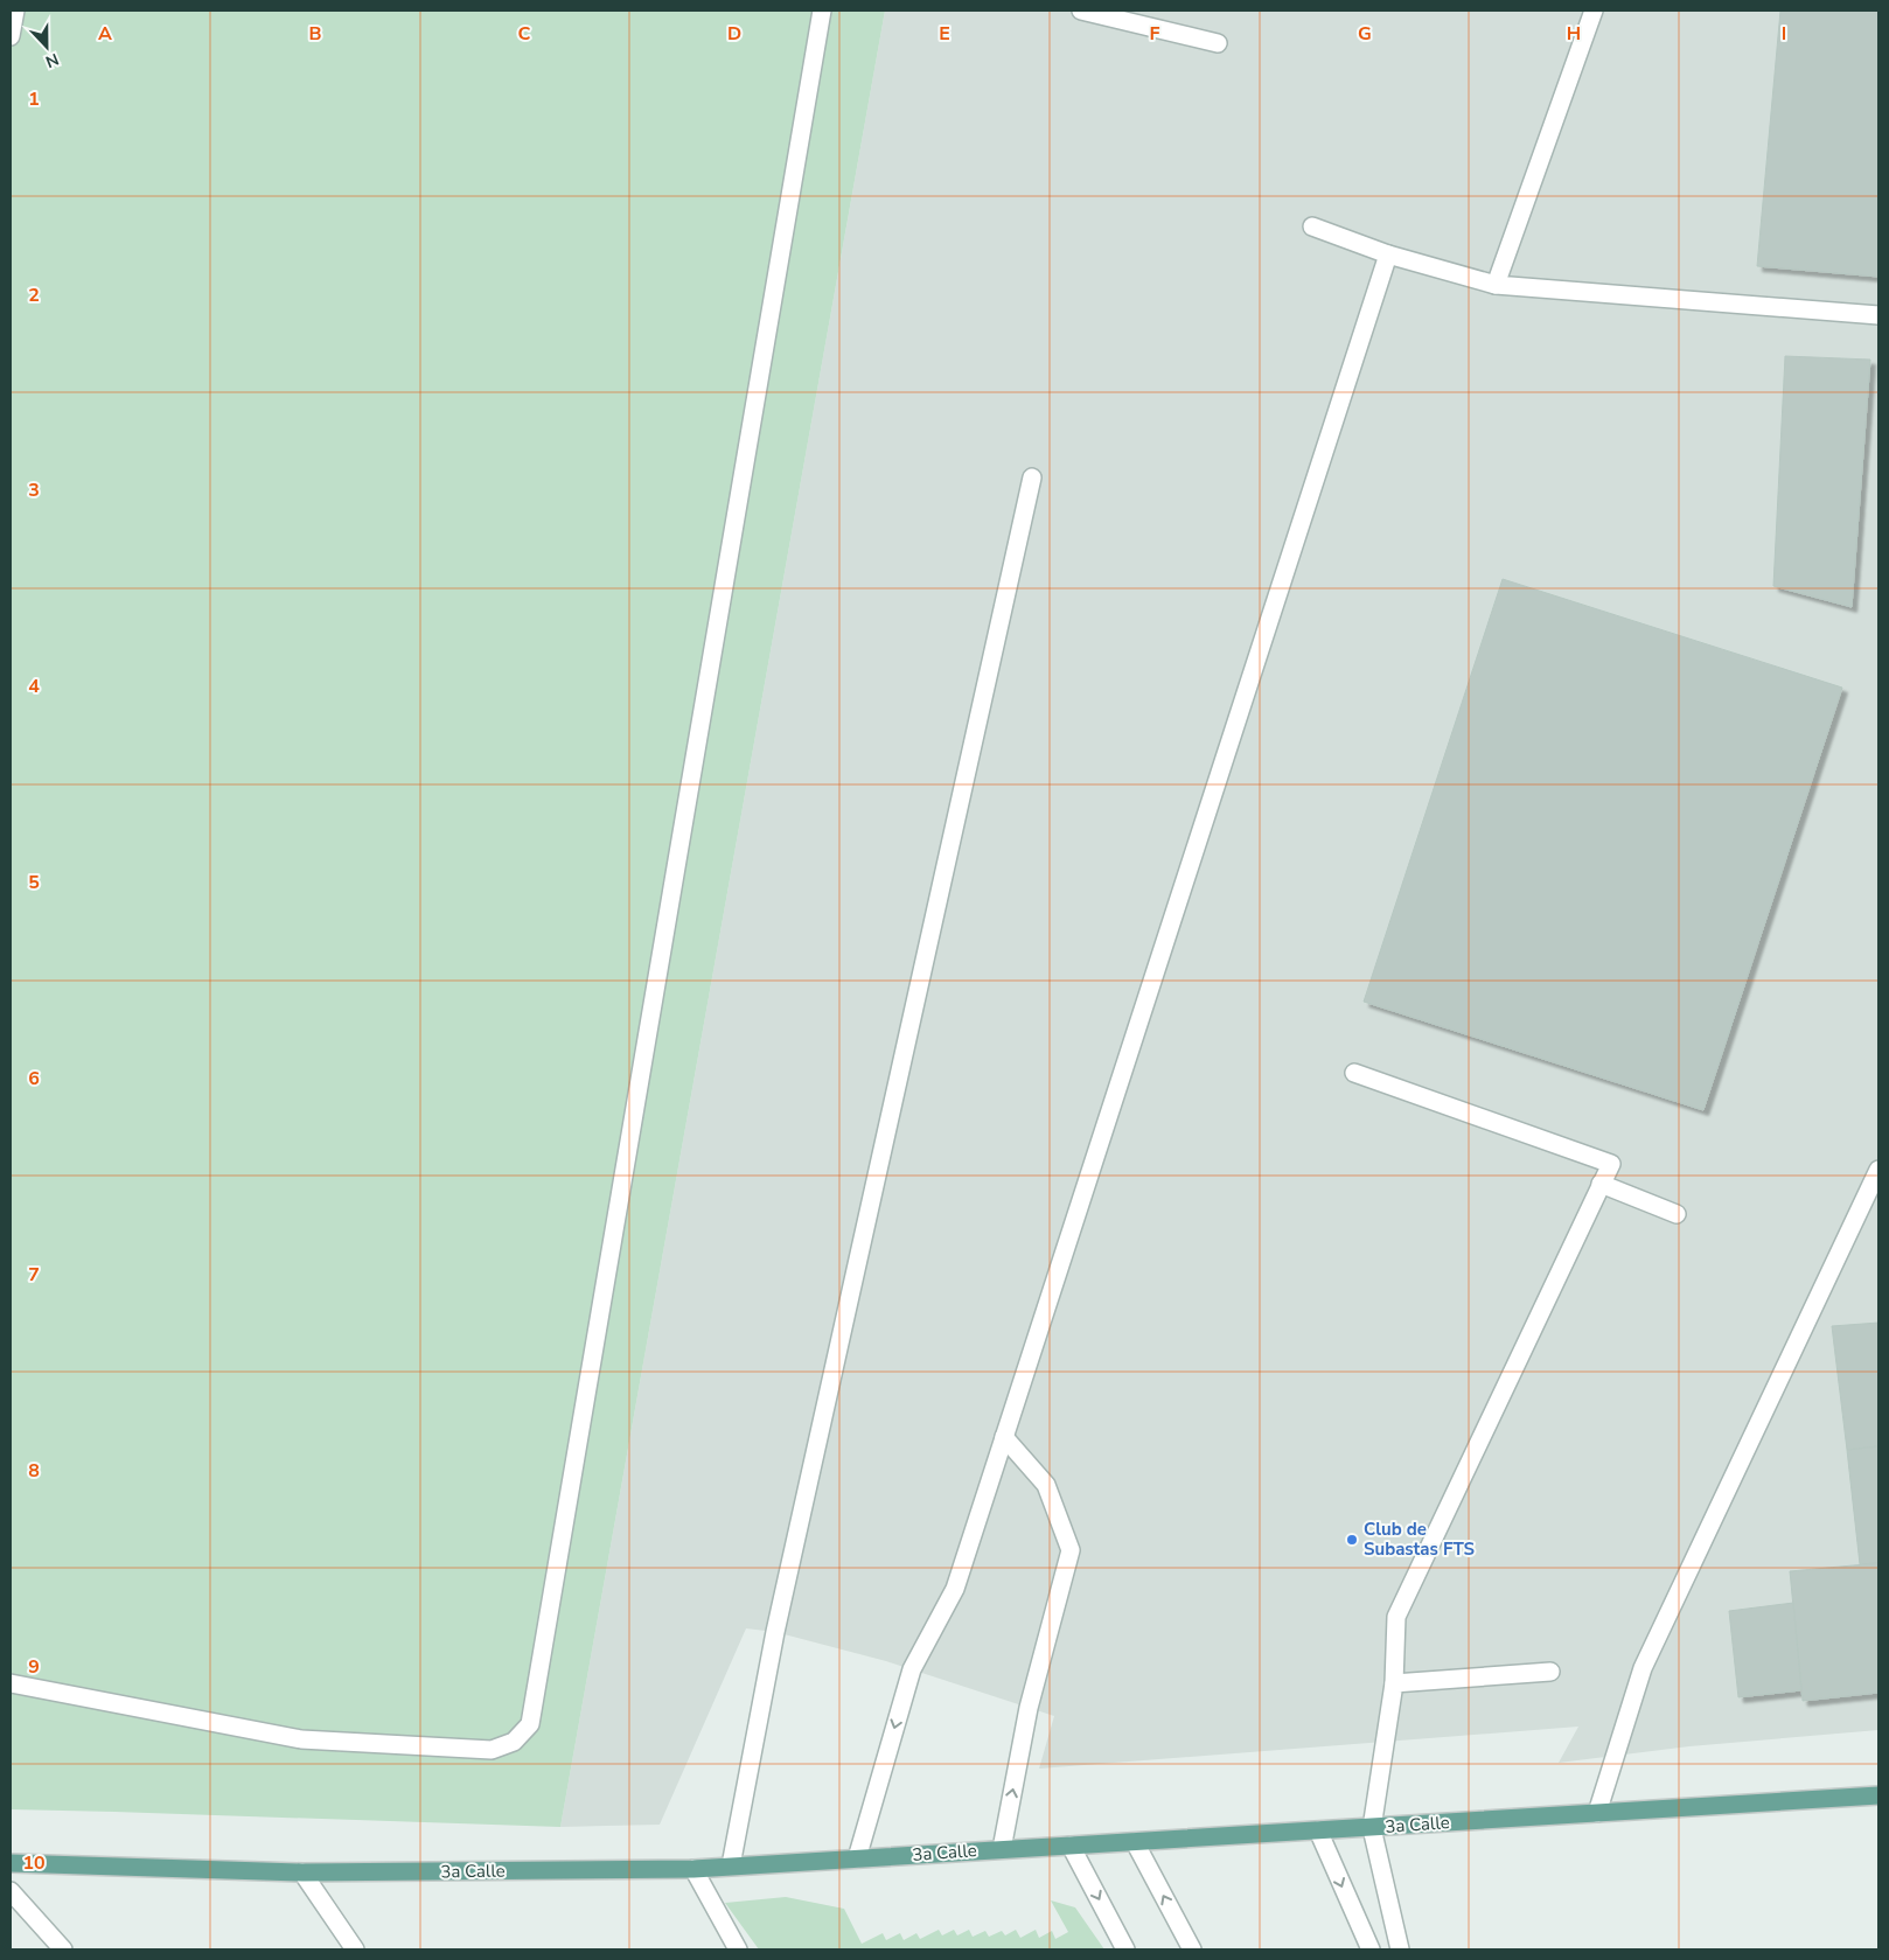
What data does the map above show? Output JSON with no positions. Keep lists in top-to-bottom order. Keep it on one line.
{"streets":{"main road":["3a Calle"]},"places":["Club de Subastas FTS"],"north":"bottom","grid":{"columns":["A","B","C","D","E","F","G","H","I"],"rows":["1","2","3","4","5","6","7","8","9","10"]}}
